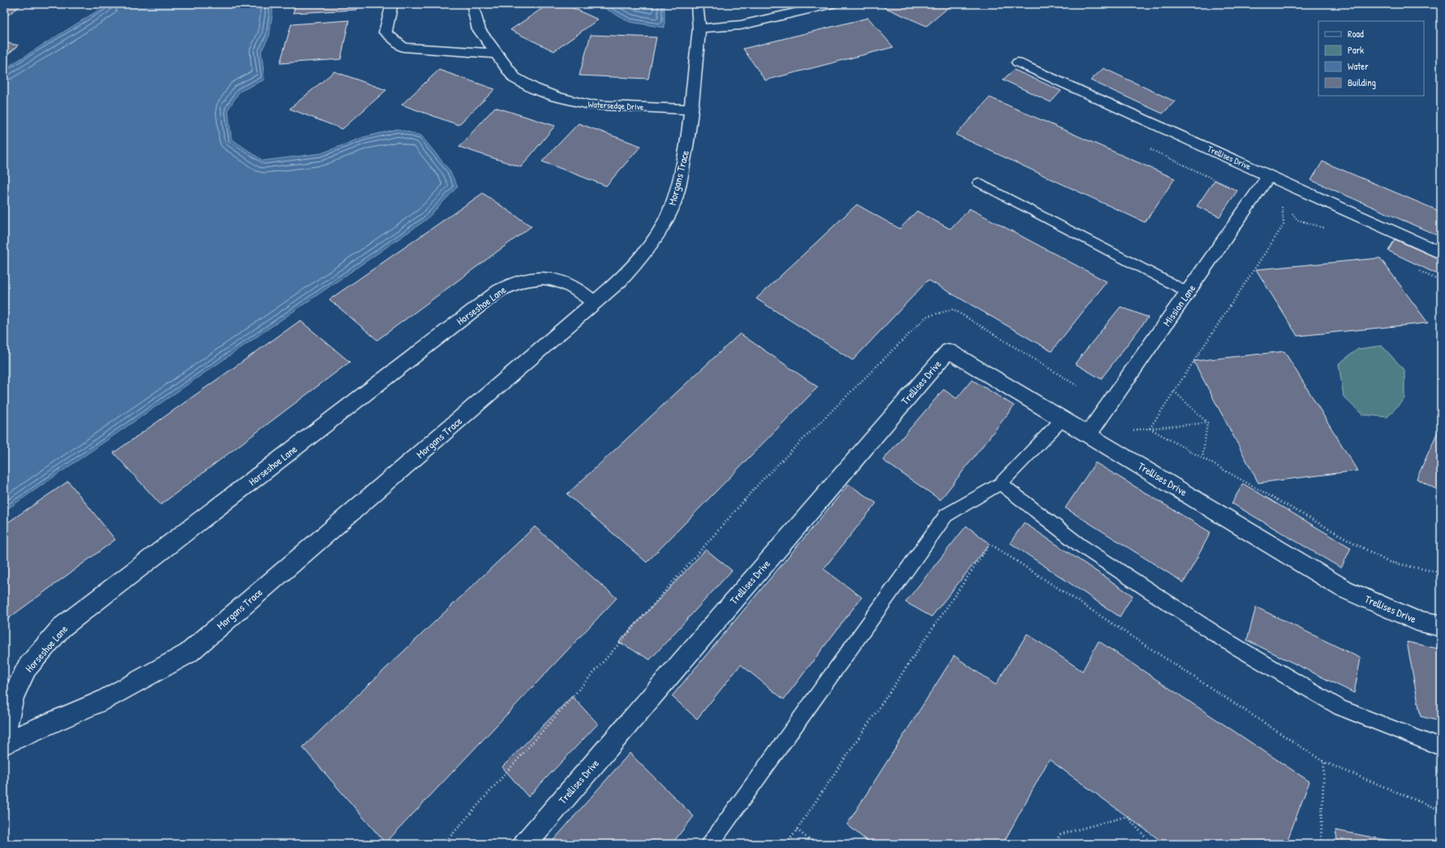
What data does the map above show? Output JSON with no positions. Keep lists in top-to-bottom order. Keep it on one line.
{"streets":{"street":["Watersedge Drive","Trellises Drive","Morgans Trace","Horseshoe Lane","Mission Lane"]},"crossings":[["Watersedge Drive","Morgans Trace"],["Trellises Drive","Mission Lane"],["Morgans Trace","Horseshoe Lane"]],"legend":["Road","Park","Water","Building"]}
